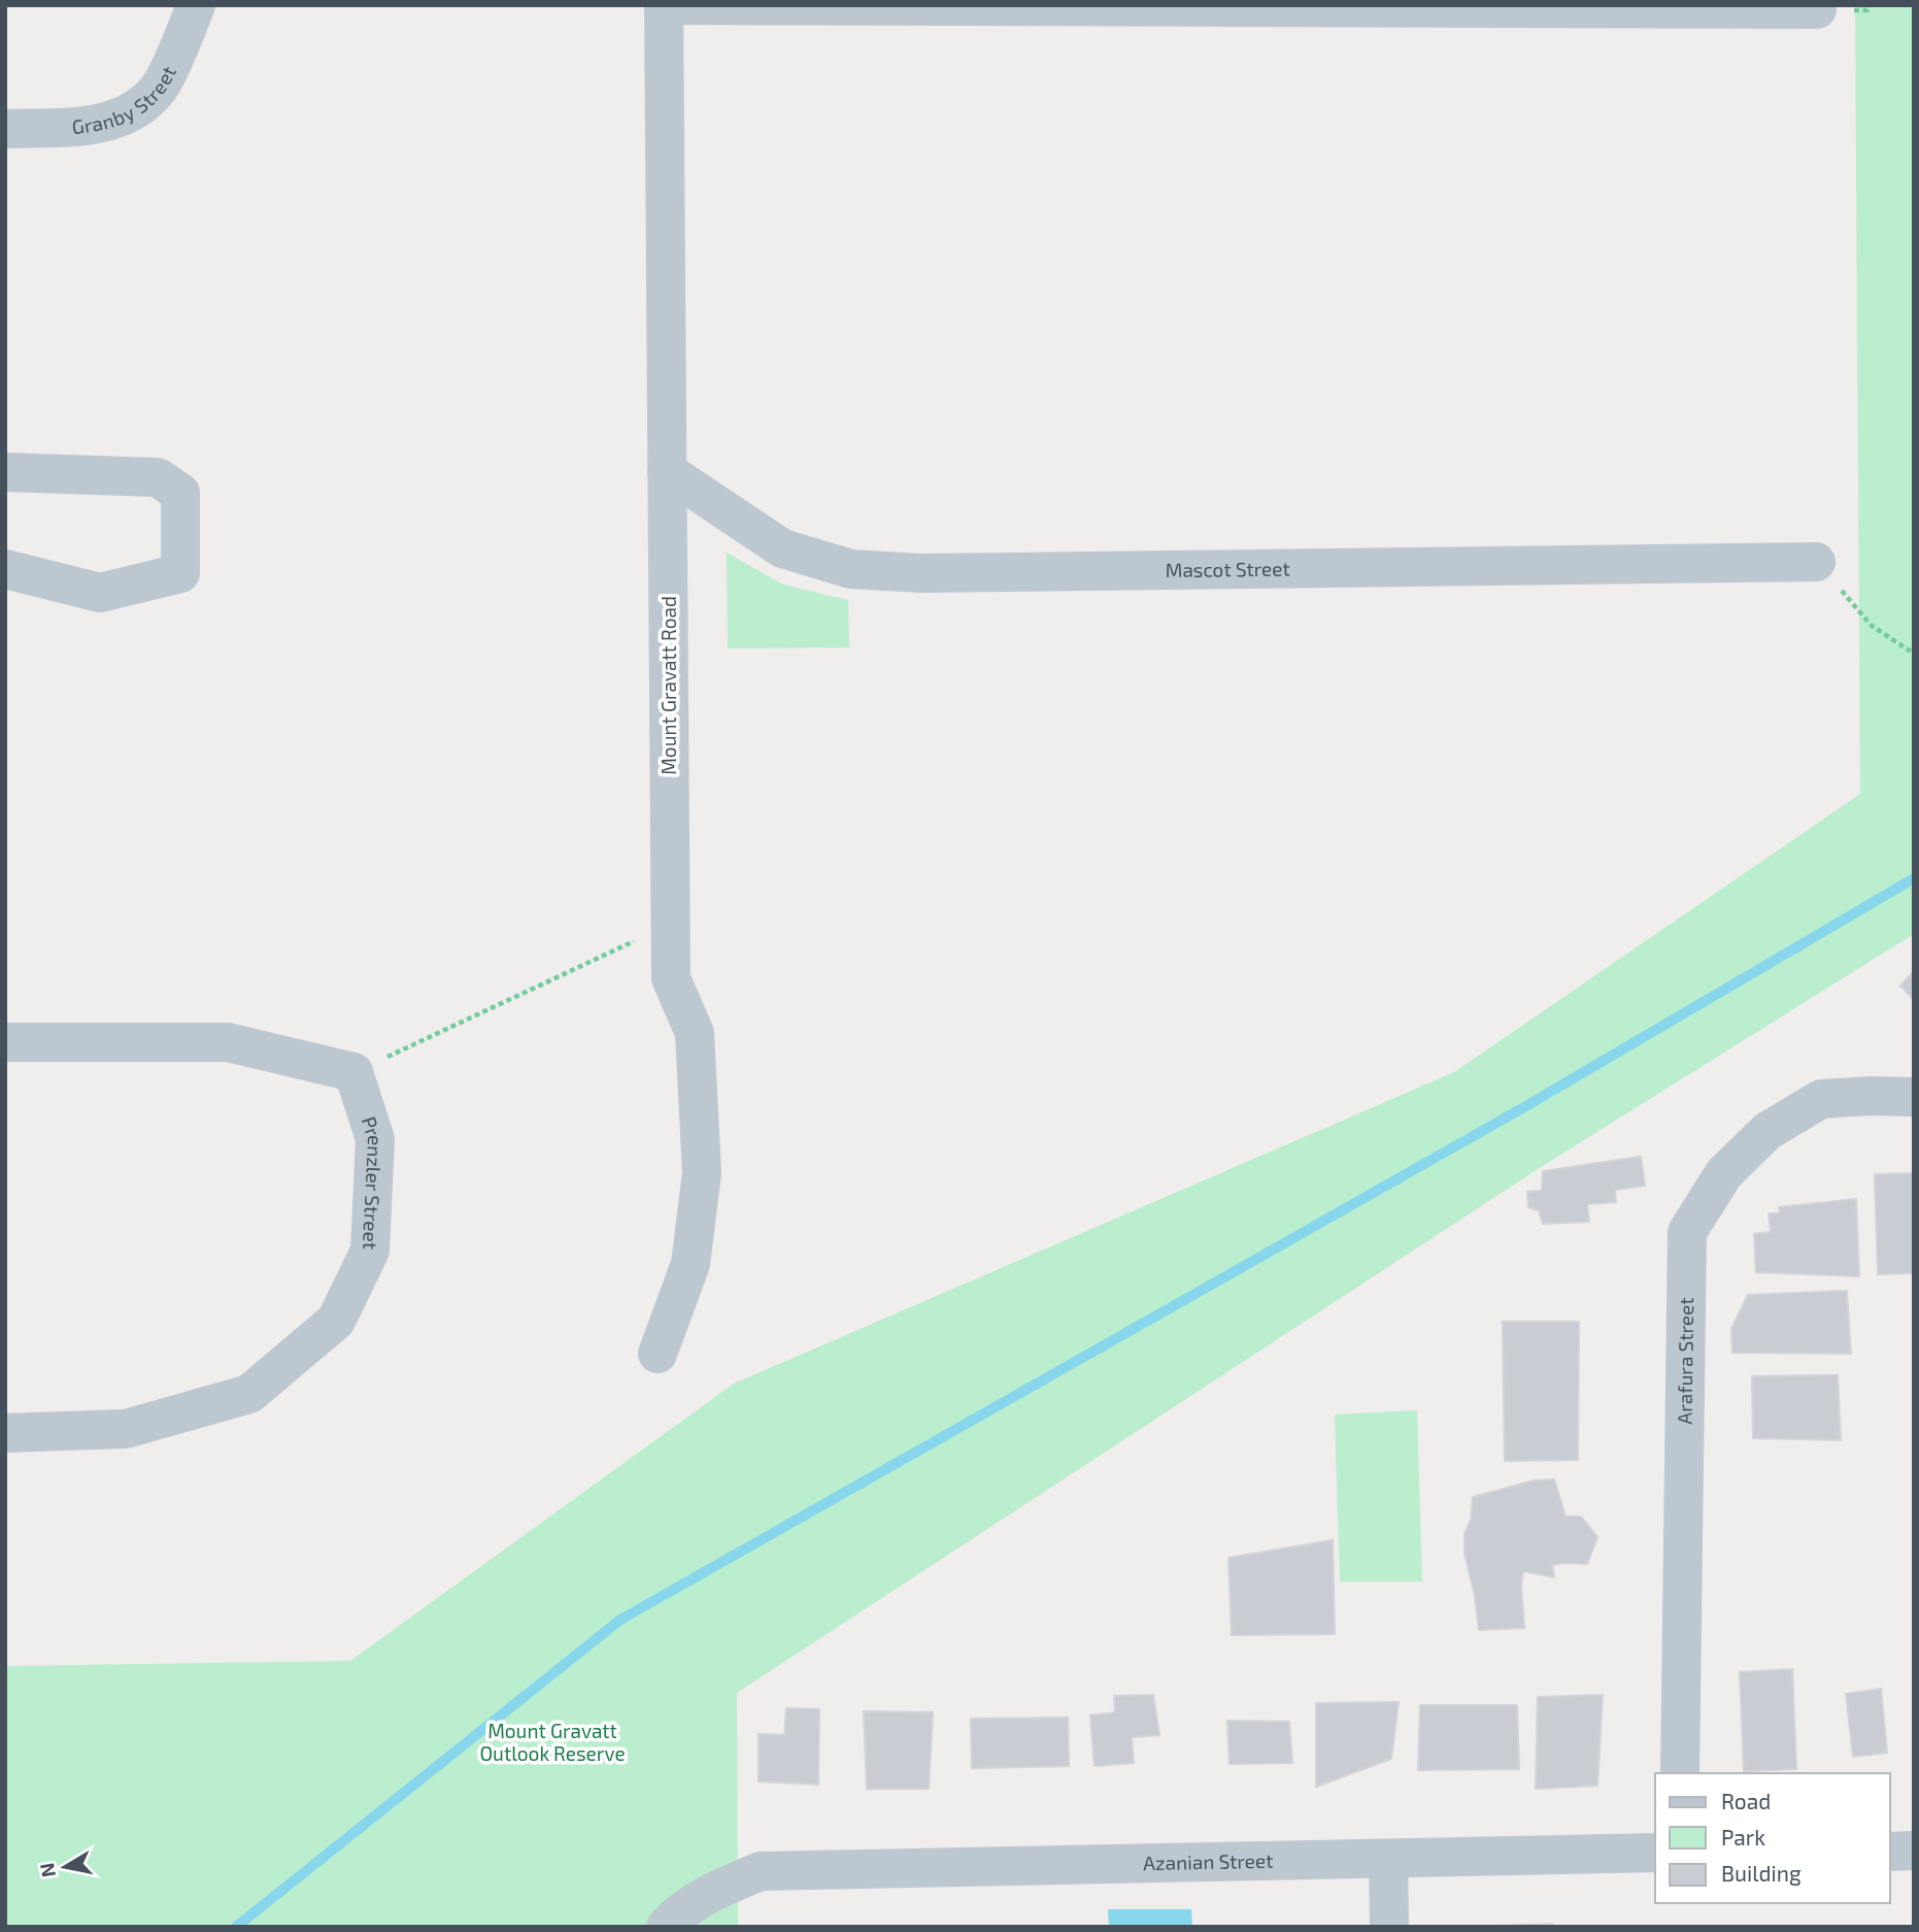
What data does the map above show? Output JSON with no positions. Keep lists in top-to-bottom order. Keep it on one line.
{"streets":{"street":["Granby Street","Mascot Street","Mount Gravatt Road","Prenzler Street","Arafura Street","Azanian Street"]},"crossings":[["Mascot Street","Mount Gravatt Road"]],"parks":["Mount Gravatt Outlook Reserve"],"legend":["Road","Park","Building"],"north":"left"}
